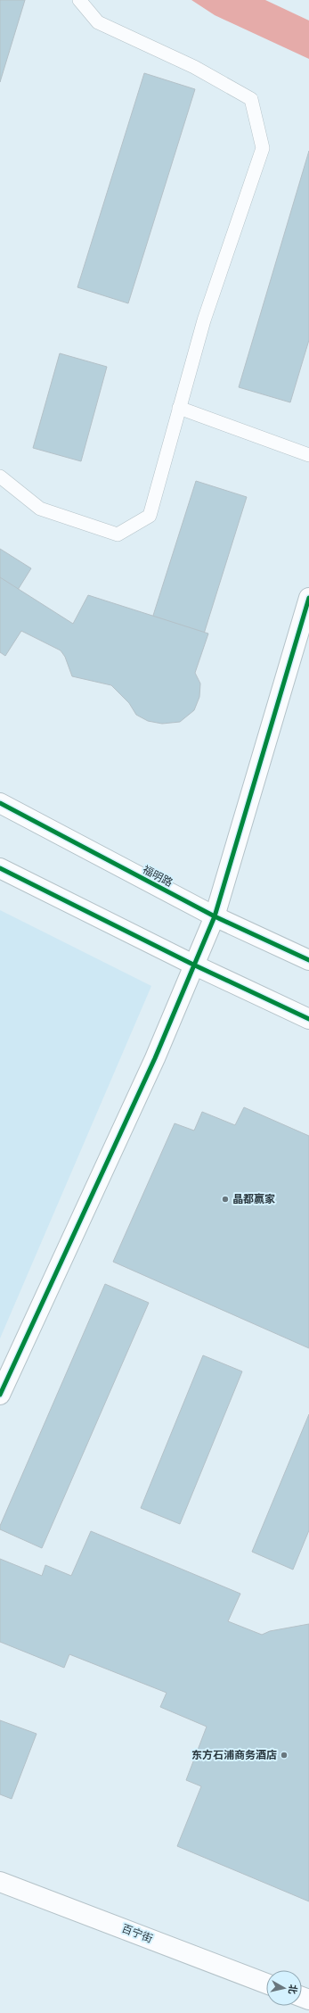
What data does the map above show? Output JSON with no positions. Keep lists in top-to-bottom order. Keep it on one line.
{"streets":{"street":["福明路","百宁街"]},"places":["晶都赢家","东方石浦商务酒店"],"north":"right"}
